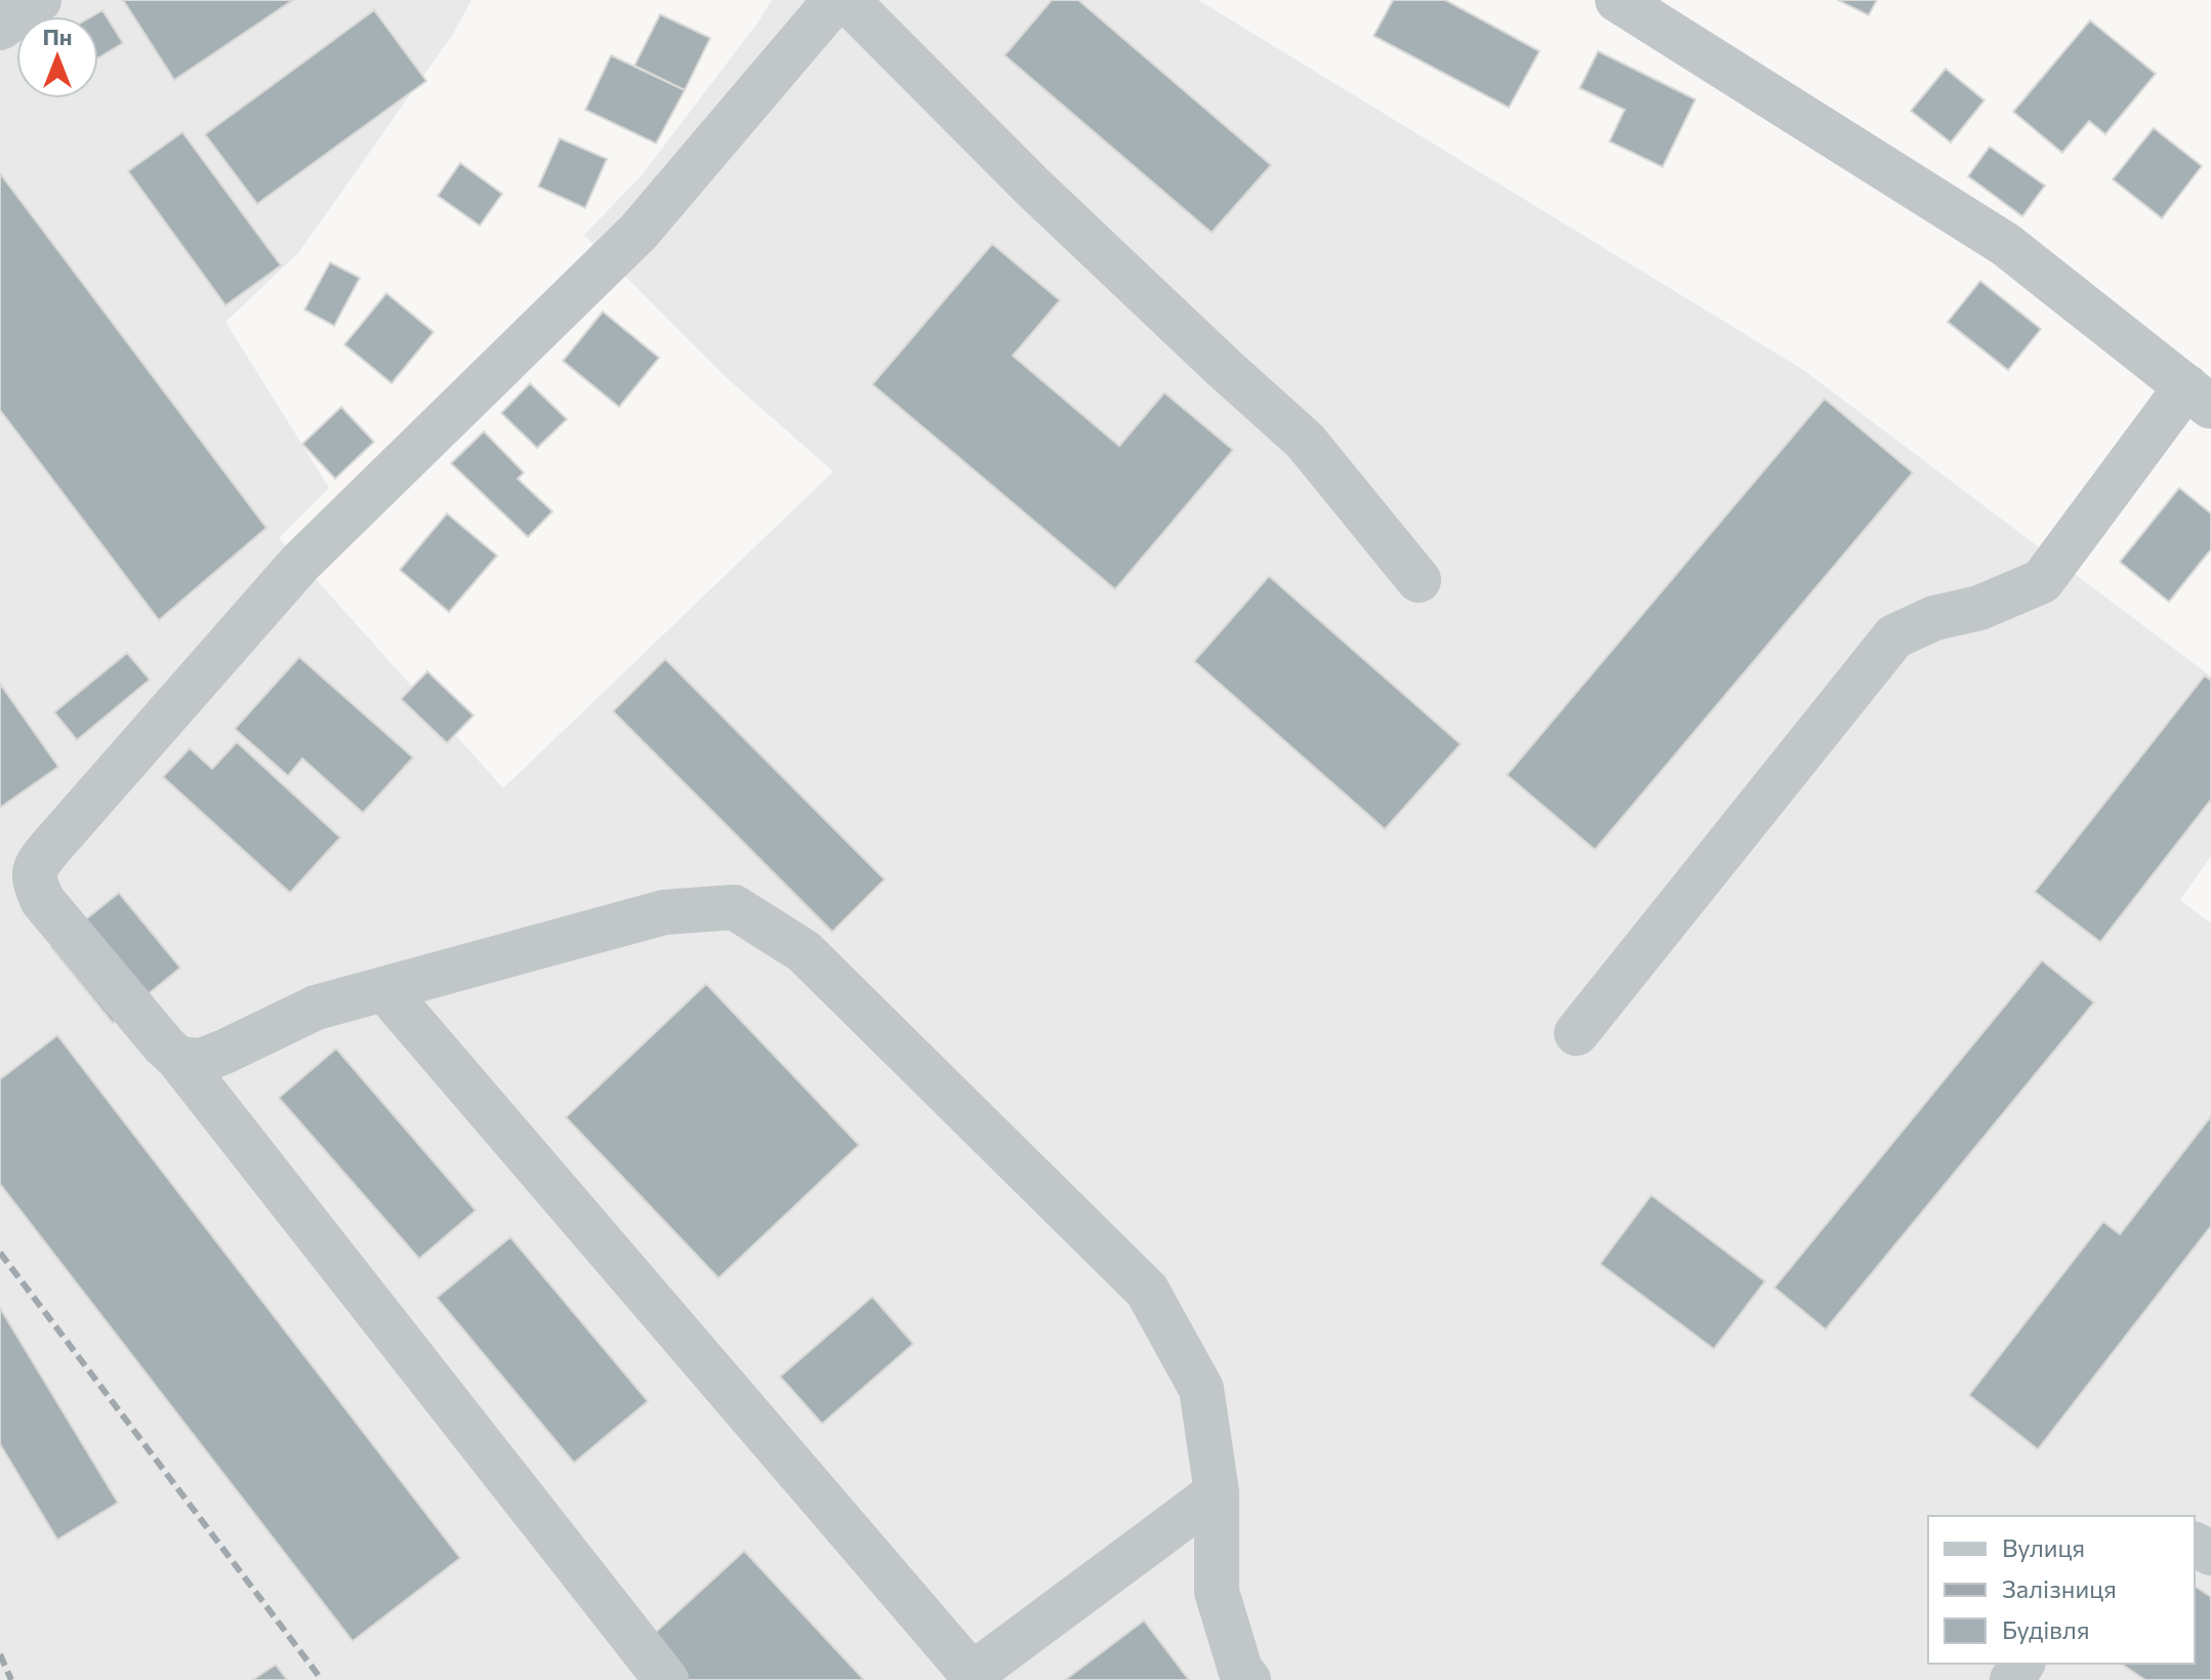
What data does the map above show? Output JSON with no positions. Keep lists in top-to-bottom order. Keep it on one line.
{"legend":["Вулиця","Залізниця","Будівля"],"north":"top"}
